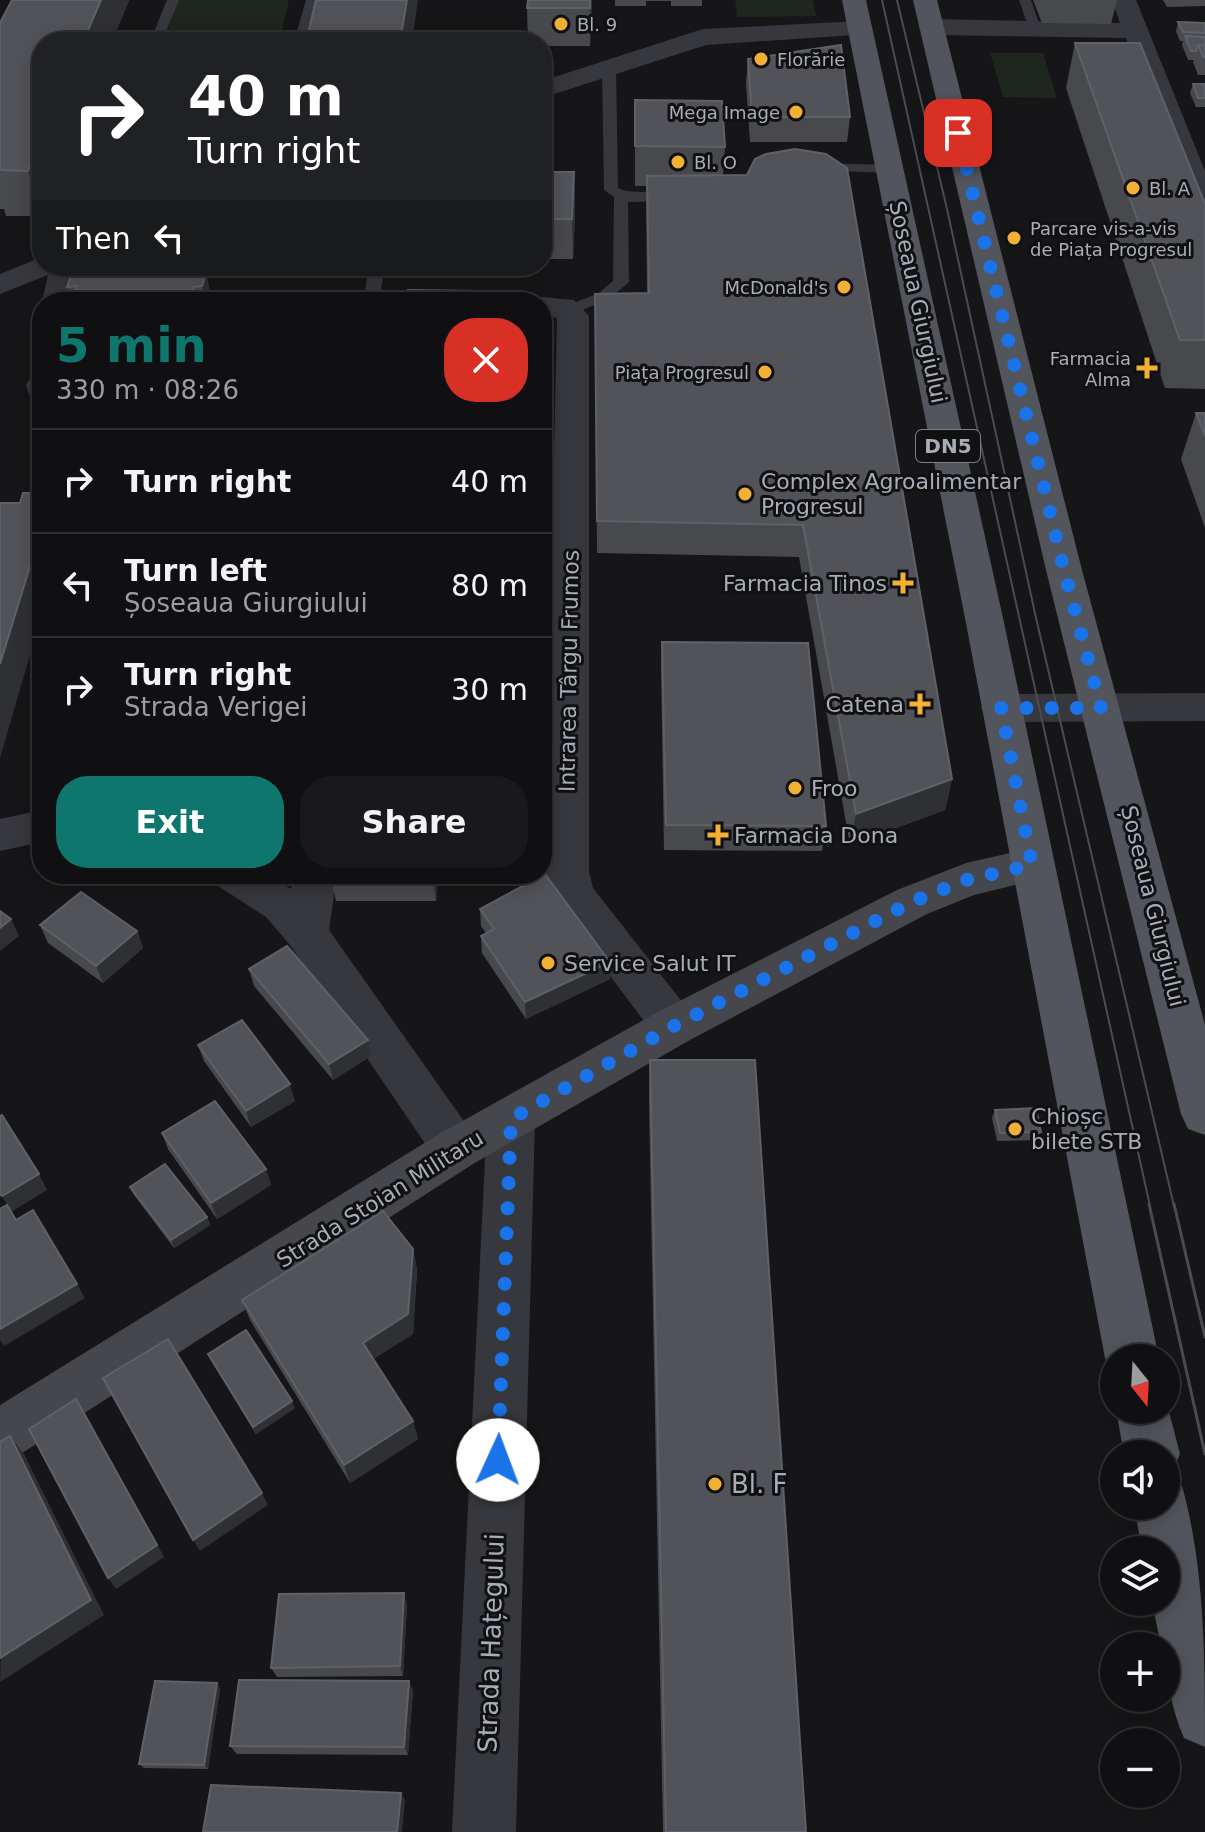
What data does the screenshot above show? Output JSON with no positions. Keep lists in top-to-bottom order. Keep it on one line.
{"streets":{"main road":["Șoseaua Giurgiului","DN5"],"street":["Intrarea Târgu Frumos","Strada Stoian Militaru","Strada Hațegului"]},"crossings":[["Șoseaua Giurgiului","Strada Stoian Militaru"],["Intrarea Târgu Frumos","Strada Stoian Militaru"],["Strada Stoian Militaru","Strada Hațegului"]],"places":{"other":["Bl. 9","Florărie","Mega Image","Bl. O","Bl. A","Parcare vis-a-vis de Piața Progresul","McDonald's","Piața Progresul","Complex Agroalimentar Progresul","Froo","Service Salut IT","Chioșc bilete STB","Bl. F"],"health":["Farmacia Alma","Farmacia Tinos","Catena","Farmacia Dona"]},"north":"bottom","page":{"turn":["40 m","Turn right"],"then":"Then","heading":["5 min","330 m · 08:26"],"list":[{"name":"Turn right","value":"40 m"},{"name":"Turn left","note":"Șoseaua Giurgiului","value":"80 m"},{"name":"Turn right","note":"Strada Verigei","value":"30 m"}],"buttons":["Exit","Share"],"map_buttons":["+","−"]}}
